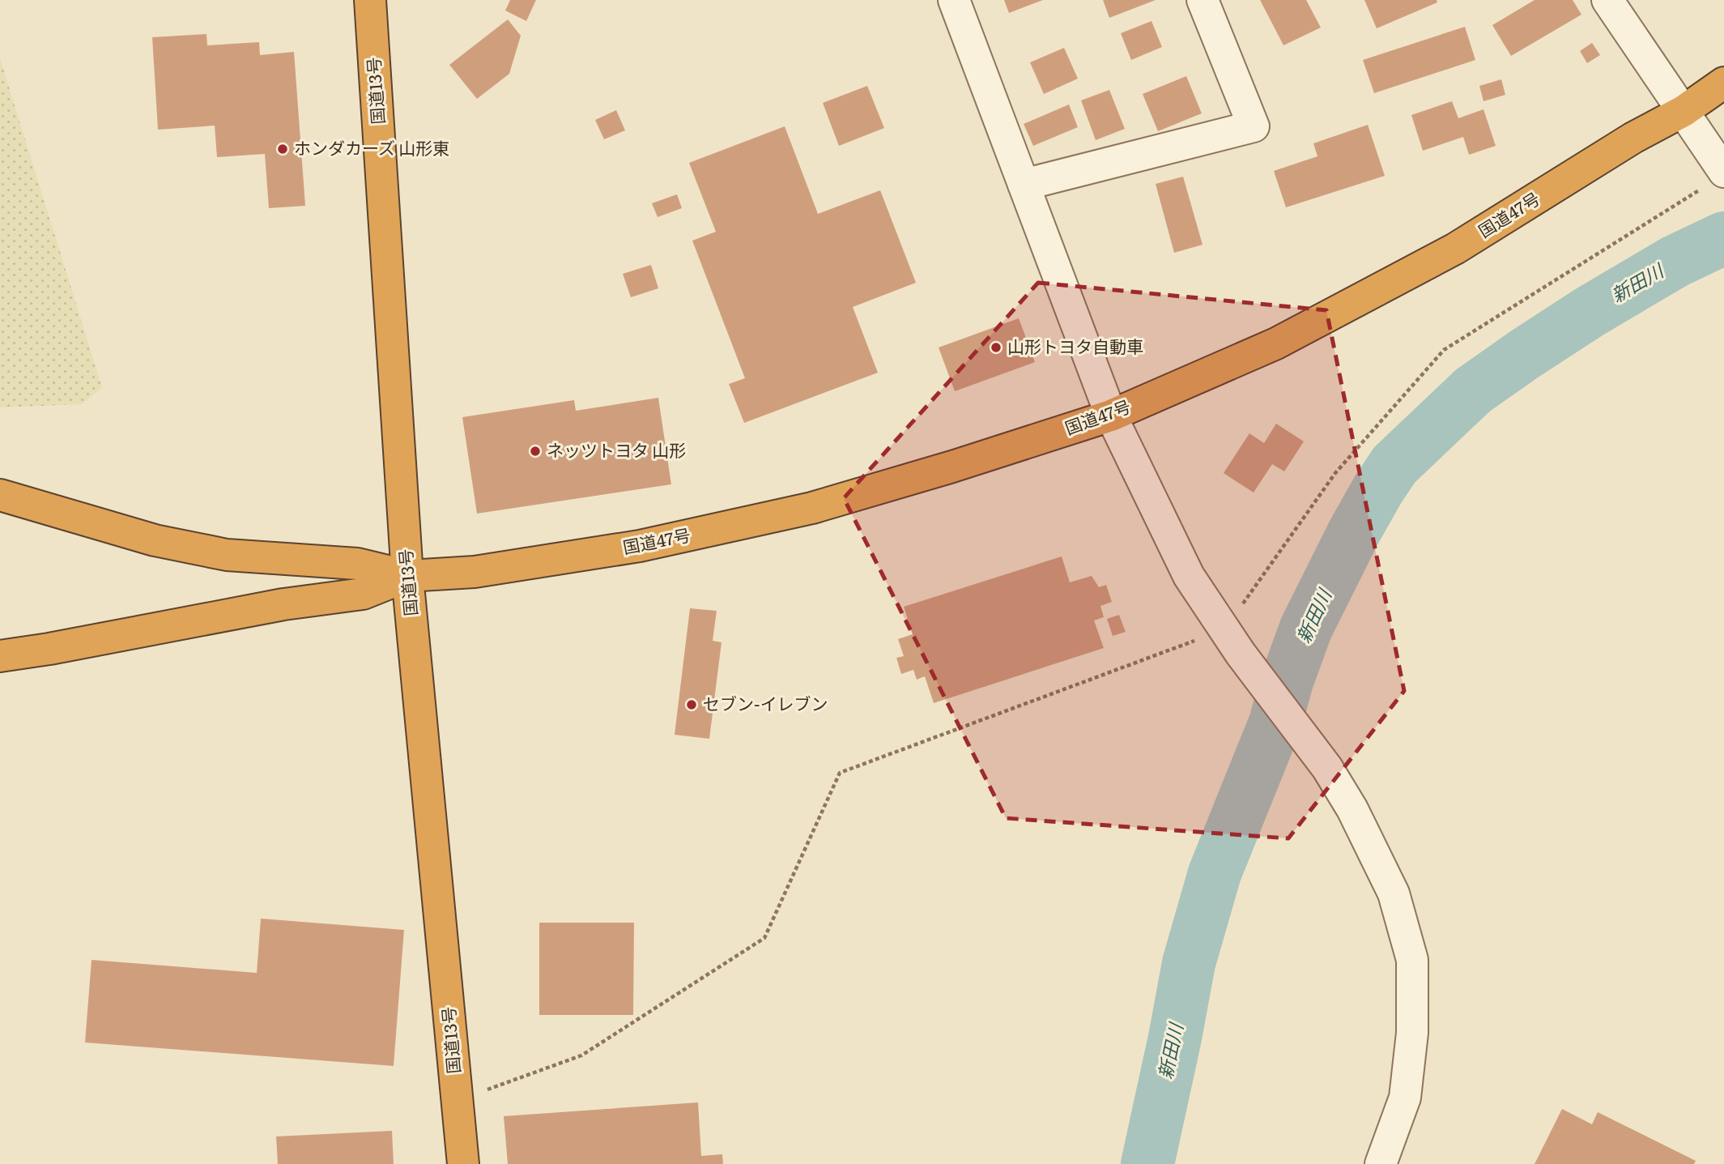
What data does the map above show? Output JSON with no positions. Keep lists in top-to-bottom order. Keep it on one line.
{"streets":{"highway":["国道13号","国道47号"]},"crossings":[["国道13号","国道47号"]],"water":["新田川"],"places":["ホンダカーズ 山形東","山形トヨタ自動車","ネッツトヨタ 山形","セブン-イレブン"]}
